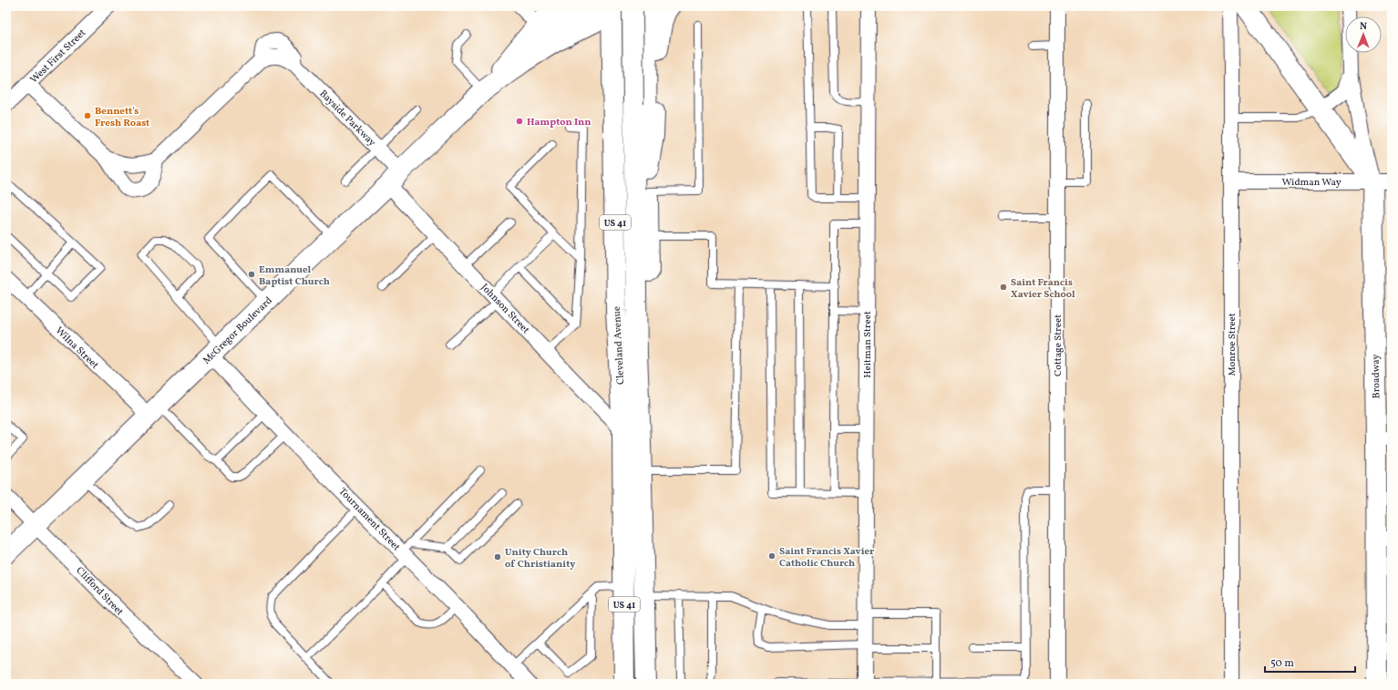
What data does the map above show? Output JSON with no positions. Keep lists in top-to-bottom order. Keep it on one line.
{"streets":{"main road":["US 41","McGregor Boulevard","Cleveland Avenue","Broadway"],"street":["West First Street","Bayside Parkway","Widman Way","Johnson Street","Heitman Street","Monroe Street","Cottage Street","Wilna Street","Tournament Street","Clifford Street"]},"crossings":[["West First Street","Bayside Parkway"],["Bayside Parkway","Johnson Street"],["Bayside Parkway","McGregor Boulevard"],["Widman Way","Monroe Street"],["Widman Way","Broadway"],["Johnson Street","McGregor Boulevard"],["Johnson Street","Cleveland Avenue"],["McGregor Boulevard","Cleveland Avenue"],["McGregor Boulevard","Wilna Street"],["McGregor Boulevard","Tournament Street"],["McGregor Boulevard","Clifford Street"]],"places":["Bennett's Fresh Roast","Hampton Inn","Emmanuel Baptist Church","Saint Francis Xavier School","Saint Francis Xavier Catholic Church","Unity Church of Christianity"],"scale_bar":"50 m","north":"top"}
